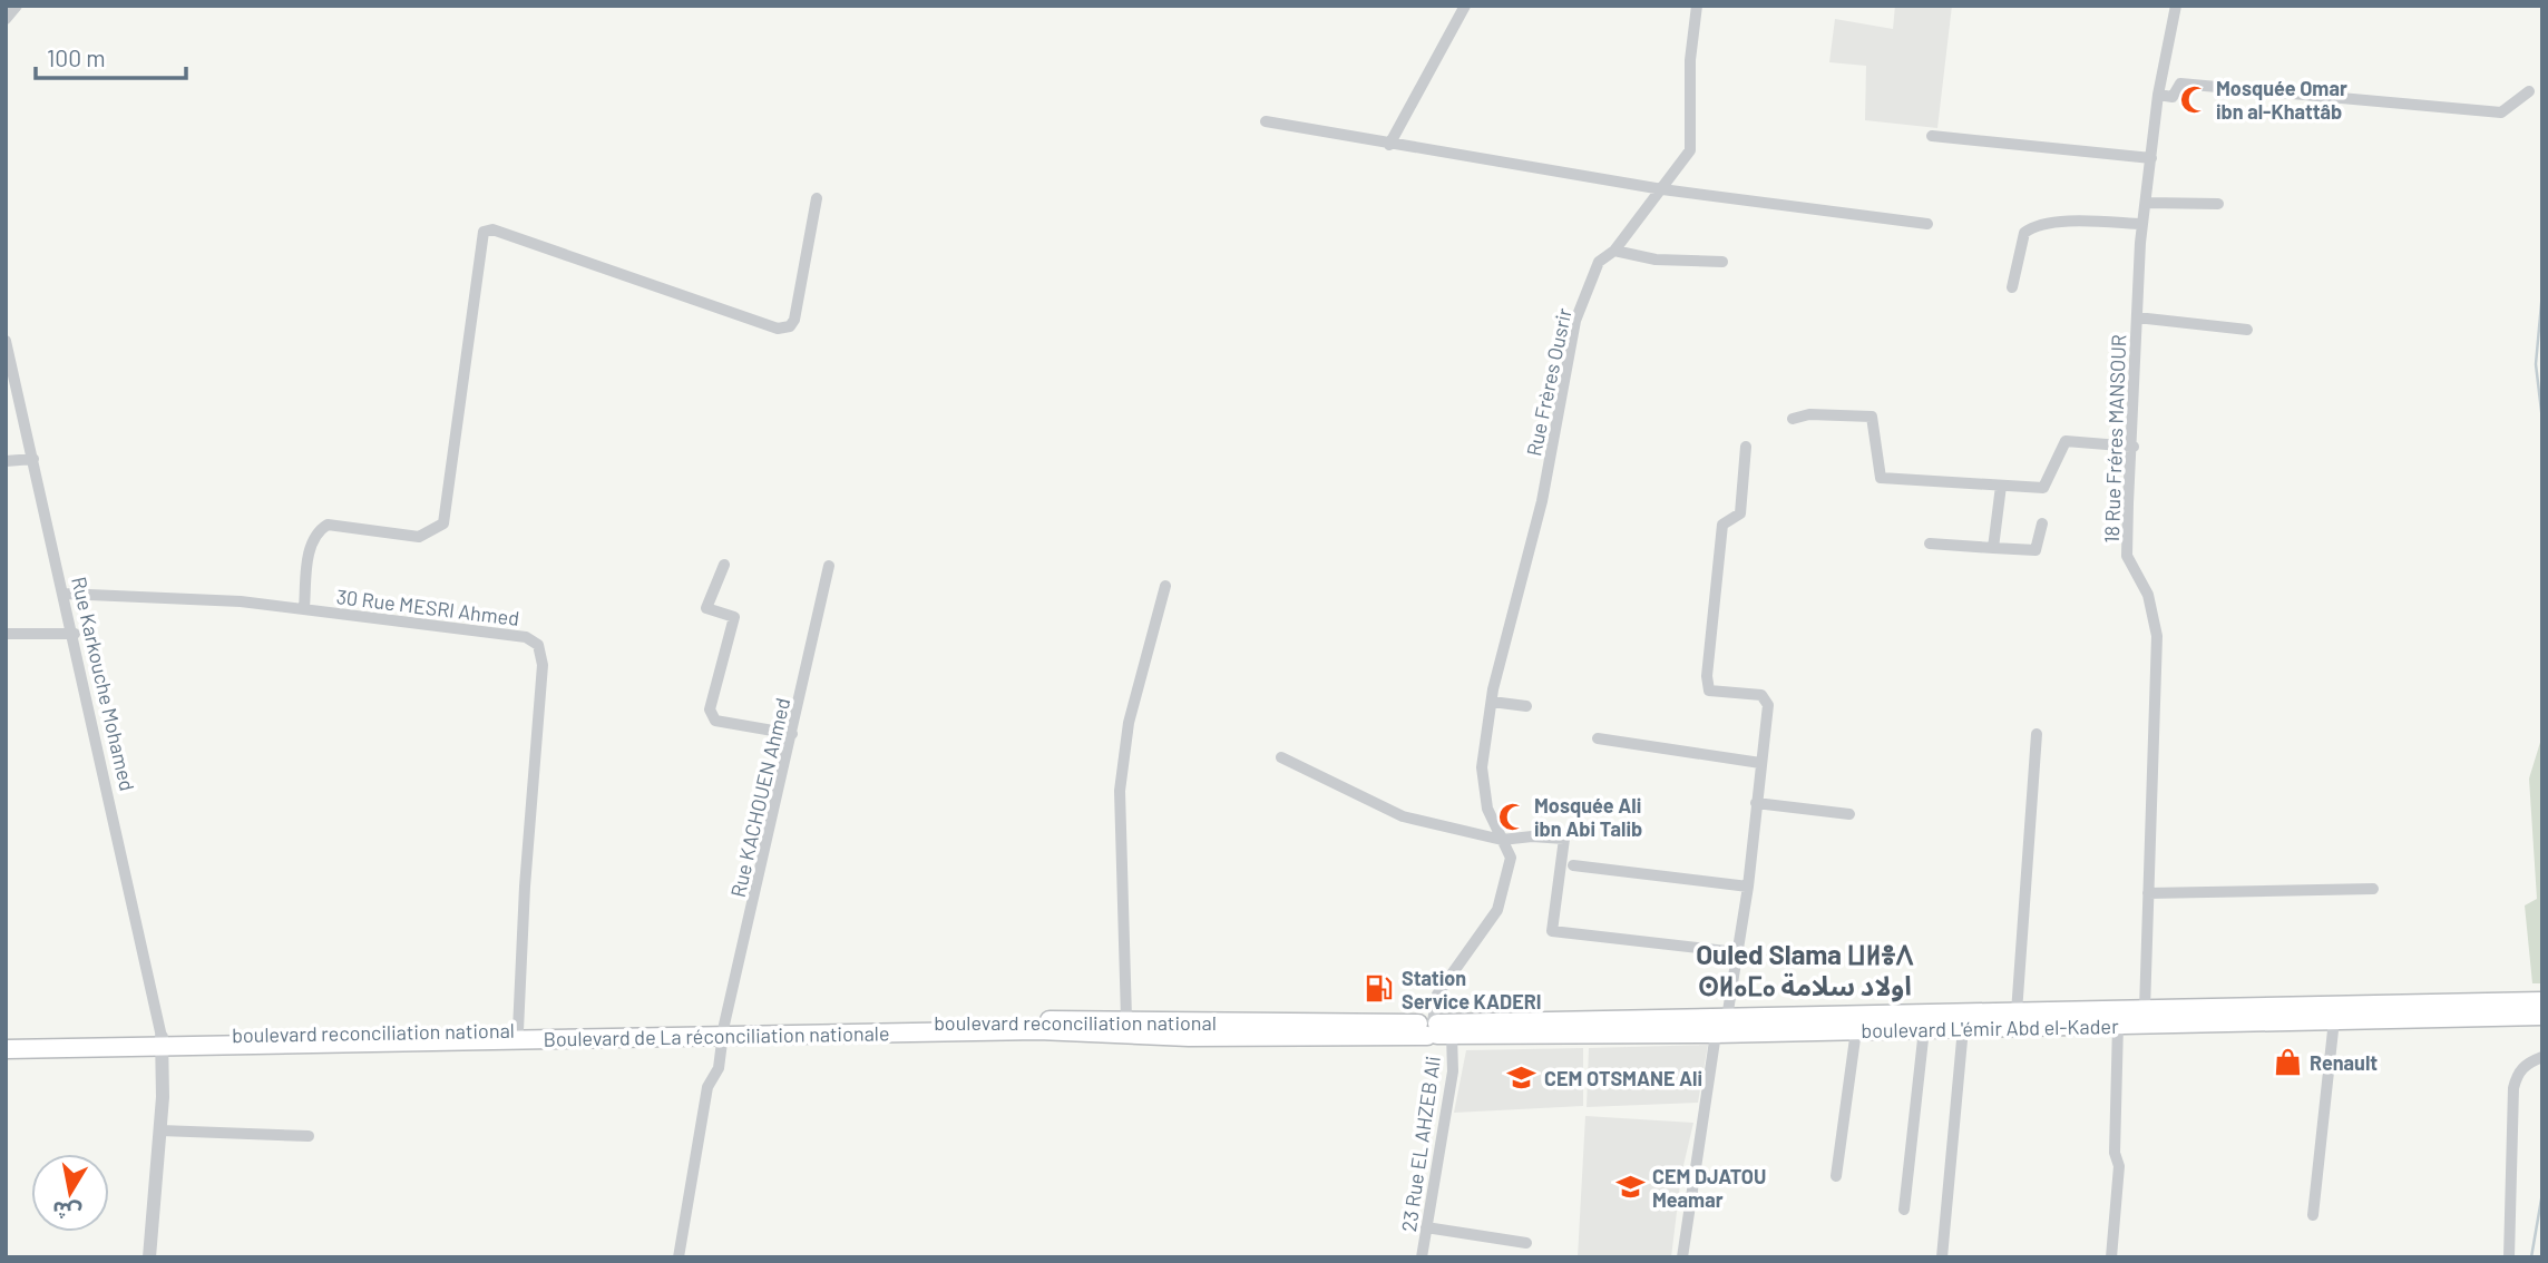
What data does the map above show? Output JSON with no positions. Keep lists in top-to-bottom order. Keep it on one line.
{"streets":{"highway":["boulevard reconciliation national","boulevard L'émir Abd el-Kader","Boulevard de La réconciliation nationale"],"street":["Rue Frères Ousrir","18 Rue Fréres MANSOUR","30 Rue MESRI Ahmed","Rue Karkouche Mohamed","Rue KACHOUEN Ahmed","23 Rue EL AHZEB Ali"]},"crossings":[["Rue Frères Ousrir","boulevard reconciliation national"],["Rue Frères Ousrir","boulevard L'émir Abd el-Kader"],["Rue Frères Ousrir","Boulevard de La réconciliation nationale"],["Rue Frères Ousrir","23 Rue EL AHZEB Ali"],["30 Rue MESRI Ahmed","Rue Karkouche Mohamed"],["30 Rue MESRI Ahmed","boulevard reconciliation national"],["Rue Karkouche Mohamed","boulevard reconciliation national"],["Rue Karkouche Mohamed","Boulevard de La réconciliation nationale"],["Rue KACHOUEN Ahmed","boulevard reconciliation national"],["Rue KACHOUEN Ahmed","Boulevard de La réconciliation nationale"],["boulevard reconciliation national","boulevard L'émir Abd el-Kader"],["boulevard reconciliation national","Boulevard de La réconciliation nationale"],["boulevard reconciliation national","23 Rue EL AHZEB Ali"],["boulevard L'émir Abd el-Kader","Boulevard de La réconciliation nationale"],["boulevard L'émir Abd el-Kader","23 Rue EL AHZEB Ali"],["Boulevard de La réconciliation nationale","23 Rue EL AHZEB Ali"]],"districts":["Ouled Slama ⵡⵍⴻⴷ ⵙⵍⴰⵎⴰ اولاد سلامة"],"places":{"mosque":["Mosquée Omar ibn al-Khattâb","Mosquée Ali ibn Abi Talib"],"fuel station":["Station Service KADERI"],"shop":["Renault"],"school or university":["CEM OTSMANE Ali","CEM DJATOU Meamar"]},"scale_bar":"100 m","north":"bottom"}
